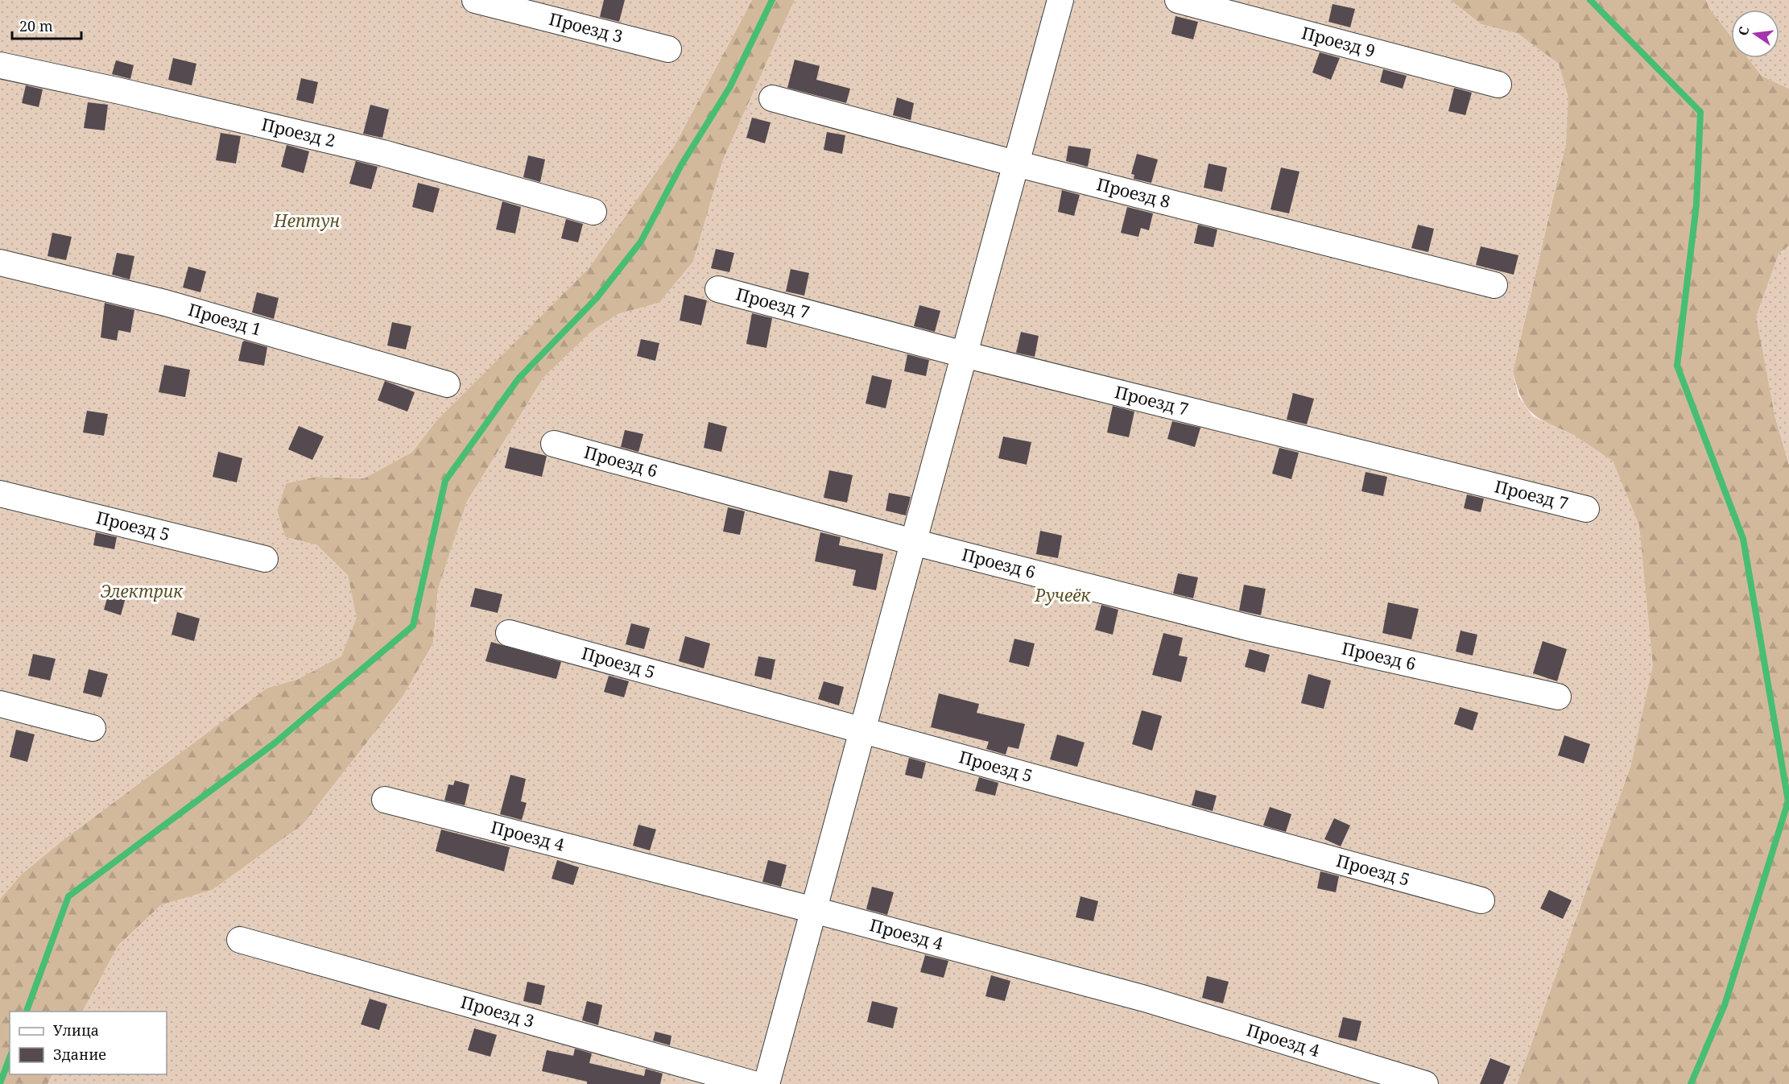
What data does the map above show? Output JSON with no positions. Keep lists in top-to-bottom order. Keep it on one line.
{"streets":{"street":["Проезд 3","Проезд 9","Проезд 2","Проезд 8","Проезд 7","Проезд 1","Проезд 6","Проезд 5","Проезд 4"]},"parks":["Нептун","Электрик","Ручеёк"],"legend":["Улица","Здание"],"scale_bar":"20 m","north":"left"}
